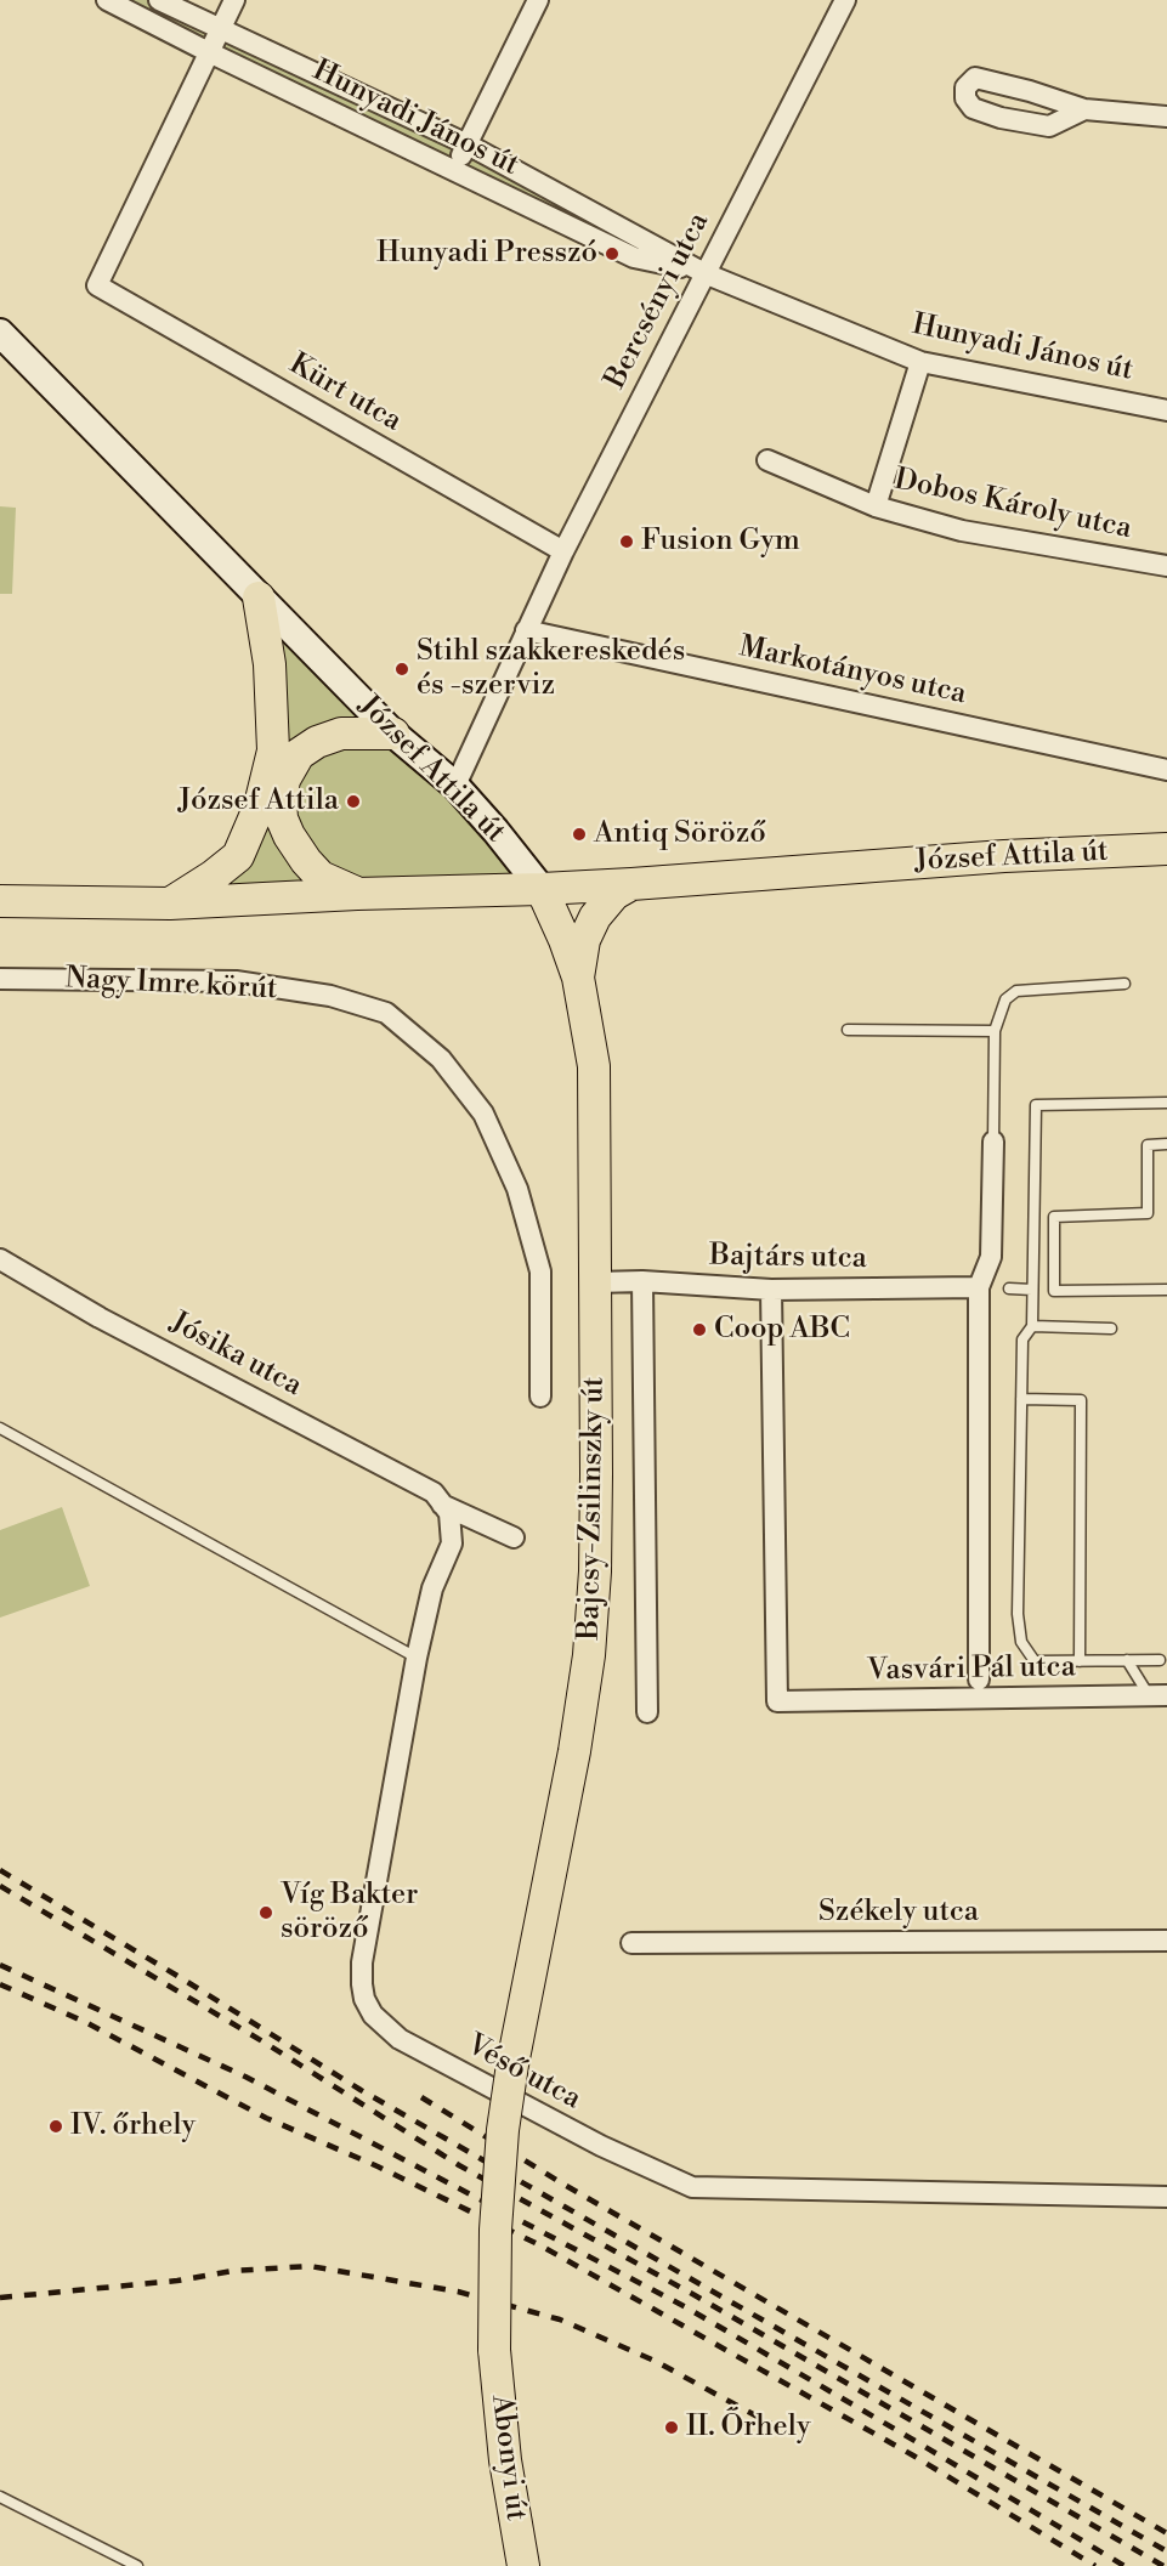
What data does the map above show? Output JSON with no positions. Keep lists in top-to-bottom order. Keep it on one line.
{"streets":{"main road":["József Attila út","Bajcsy-Zsilinszky út","Abonyi út"],"street":["Hunyadi János út","Bercsényi utca","Kürt utca","Dobos Károly utca","Markotányos utca","Nagy Imre körút","Bajtárs utca","Jósika utca","Vasvári Pál utca","Székely utca","Véső utca"]},"crossings":[["Hunyadi János út","Bercsényi utca"],["Hunyadi János út","Kürt utca"],["Bercsényi utca","Kürt utca"],["Bercsényi utca","Markotányos utca"],["Bercsényi utca","József Attila út"],["József Attila út","Bajcsy-Zsilinszky út"],["Bajtárs utca","Bajcsy-Zsilinszky út"],["Bajtárs utca","Vasvári Pál utca"],["Jósika utca","Véső utca"],["Bajcsy-Zsilinszky út","Abonyi út"]],"places":["Hunyadi Presszó","Fusion Gym","Stihl szakkereskedés és -szerviz","József Attila","Antiq Söröző","Coop ABC","Víg Bakter söröző","IV. őrhely","II. Őrhely"]}
